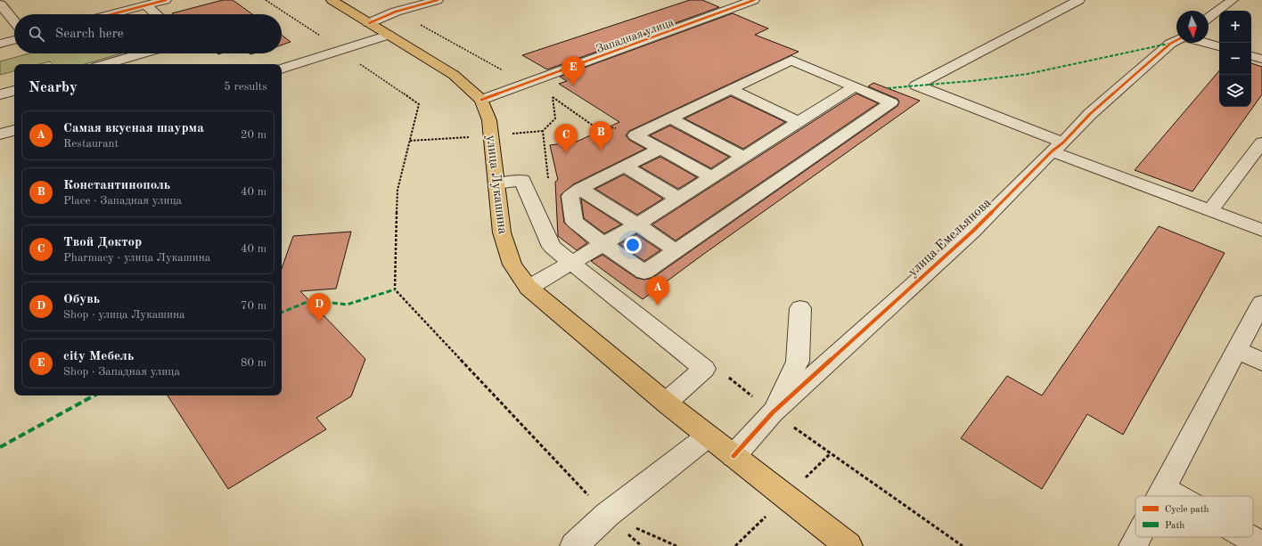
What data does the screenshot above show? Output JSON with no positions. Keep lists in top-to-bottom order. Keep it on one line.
{"streets":{"main road":["улица Лукашина"],"street":["Западная улица","улица Емельянова"]},"crossings":[["Западная улица","улица Лукашина"],["улица Лукашина","улица Емельянова"]],"legend":["Cycle path","Path"],"north":"bottom","page":{"map_buttons":["+","−"],"search":"Search here","pins":["E","B","C","A","D"],"heading":["Nearby","5 results"],"list":[{"mark":"A","name":"Самая вкусная шаурма","note":"Restaurant","value":"20 m"},{"mark":"B","name":"Константинополь","note":"Place · Западная улица","value":"40 m"},{"mark":"C","name":"Твой Доктор","note":"Pharmacy · улица Лукашина","value":"40 m"},{"mark":"D","name":"Обувь","note":"Shop · улица Лукашина","value":"70 m"},{"mark":"E","name":"city Мебель","note":"Shop · Западная улица","value":"80 m"}]}}
